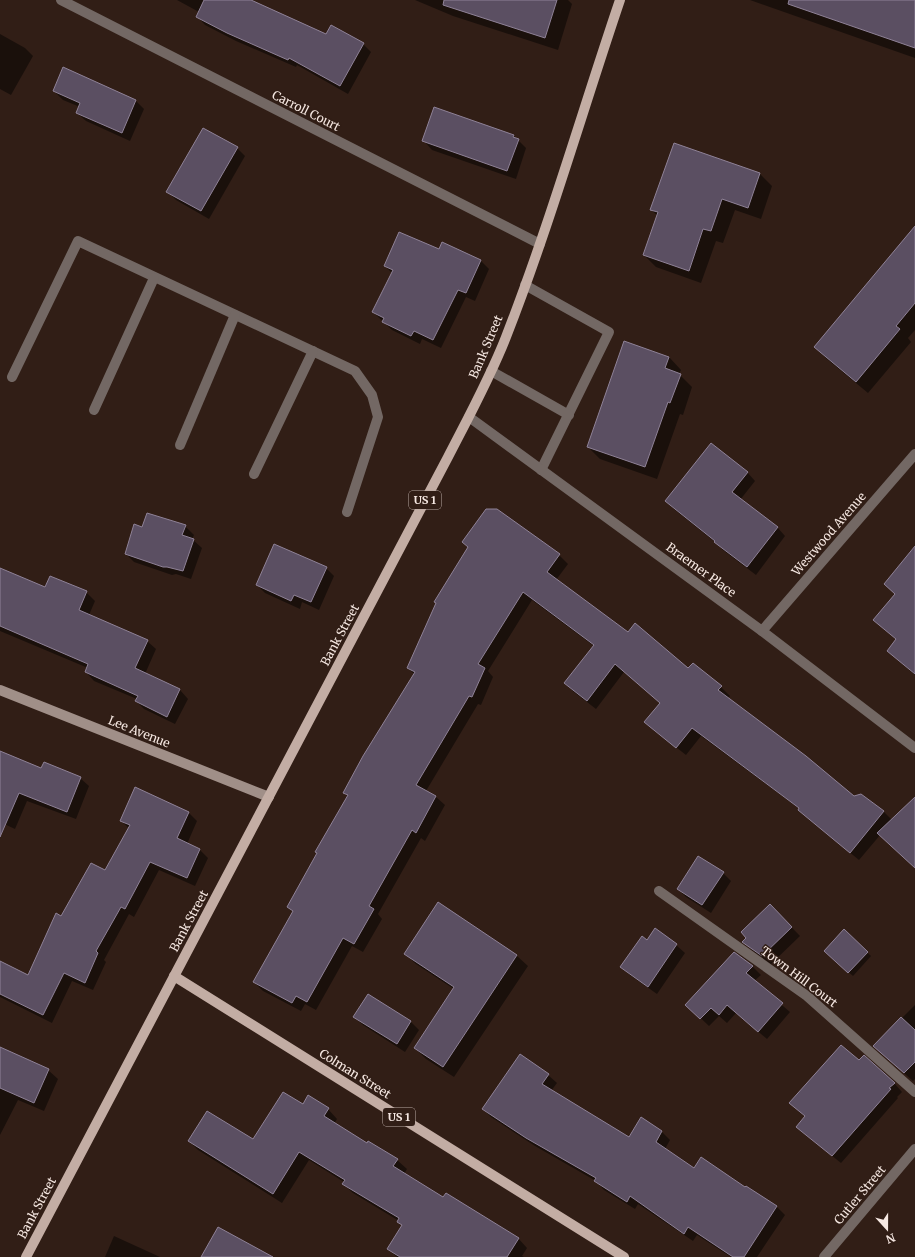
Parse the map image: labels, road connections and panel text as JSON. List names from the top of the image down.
{
  "streets": {
    "main road": [
      "Bank Street",
      "US 1",
      "Lee Avenue",
      "Colman Street"
    ],
    "street": [
      "Carroll Court",
      "Westwood Avenue",
      "Braemer Place",
      "Town Hill Court",
      "Cutler Street"
    ]
  },
  "crossings": [
    ["Carroll Court", "Bank Street"],
    ["Bank Street", "Braemer Place"],
    ["Bank Street", "Lee Avenue"],
    ["Bank Street", "Colman Street"],
    ["Westwood Avenue", "Braemer Place"]
  ],
  "north": "bottom"
}
